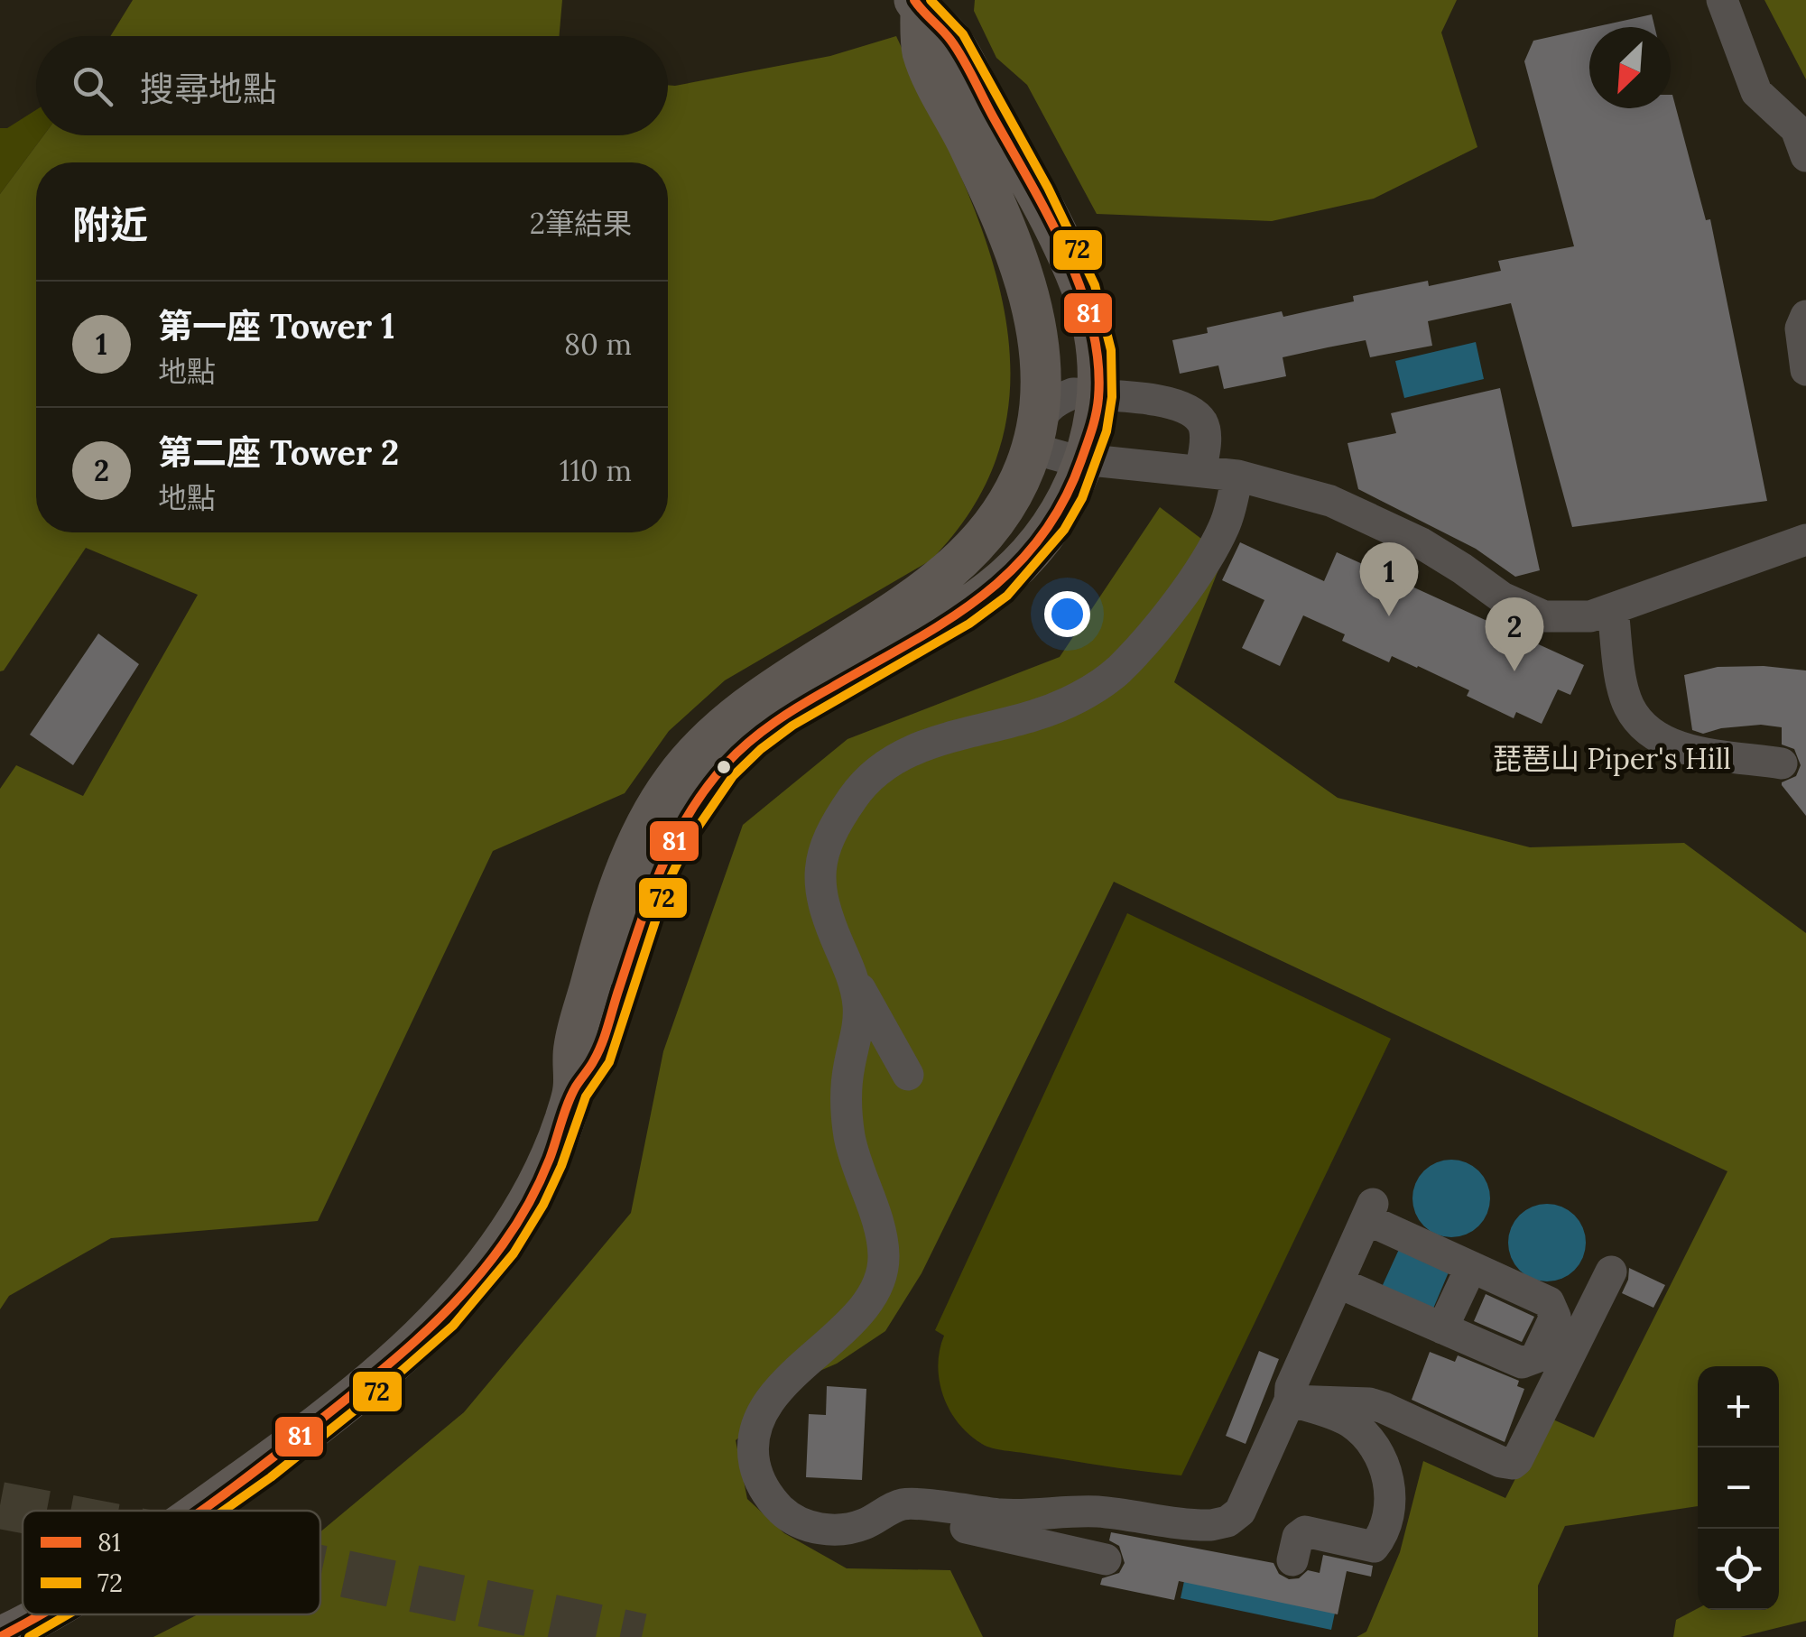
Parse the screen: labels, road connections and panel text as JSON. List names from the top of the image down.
{
  "districts": ["琵琶山 Piper's Hill"],
  "lines": ["transit line 81", "transit line 72"],
  "legend": ["81", "72"],
  "north": "bottom left",
  "page": {
    "search": "搜尋地點",
    "heading": ["附近", "2筆結果"],
    "list": [
      {
        "mark": "1",
        "name": "第一座 Tower 1",
        "note": "地點",
        "value": "80 m"
      },
      {
        "mark": "2",
        "name": "第二座 Tower 2",
        "note": "地點",
        "value": "110 m"
      }
    ],
    "pins": ["1", "2"],
    "map_buttons": ["+", "−"]
  }
}
